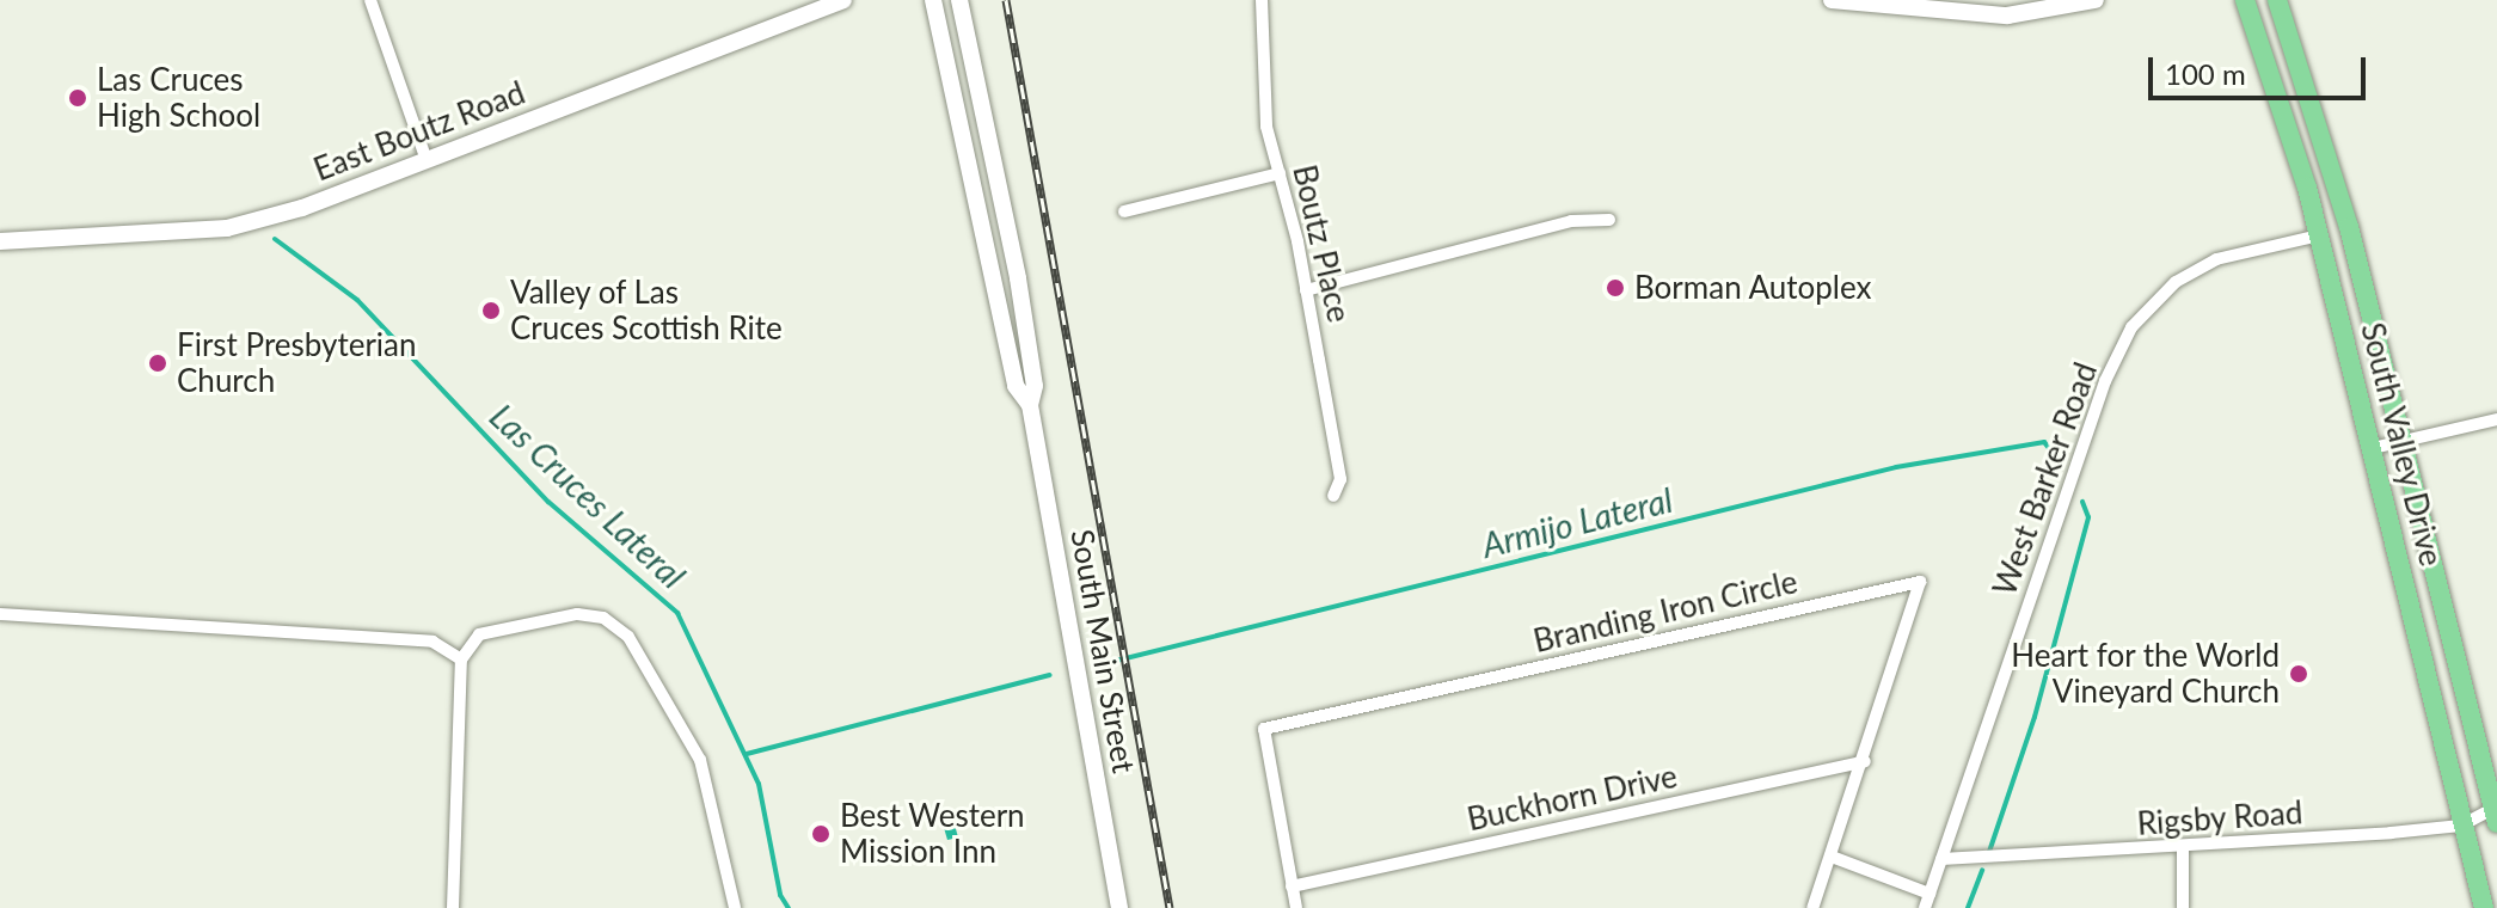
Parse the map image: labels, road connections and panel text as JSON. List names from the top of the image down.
{
  "streets": {
    "main road": ["East Boutz Road", "South Valley Drive", "South Main Street"],
    "street": [
      "Boutz Place",
      "West Barker Road",
      "Branding Iron Circle",
      "Buckhorn Drive",
      "Rigsby Road"
    ]
  },
  "crossings": [
    ["South Valley Drive", "West Barker Road"],
    ["South Valley Drive", "Rigsby Road"],
    ["West Barker Road", "Rigsby Road"],
    ["Branding Iron Circle", "Buckhorn Drive"]
  ],
  "water": ["Las Cruces Lateral", "Armijo Lateral"],
  "places": [
    "Las Cruces High School",
    "Borman Autoplex",
    "Valley of Las Cruces Scottish Rite",
    "First Presbyterian Church",
    "Heart for the World Vineyard Church",
    "Best Western Mission Inn"
  ],
  "scale_bar": "100 m"
}
